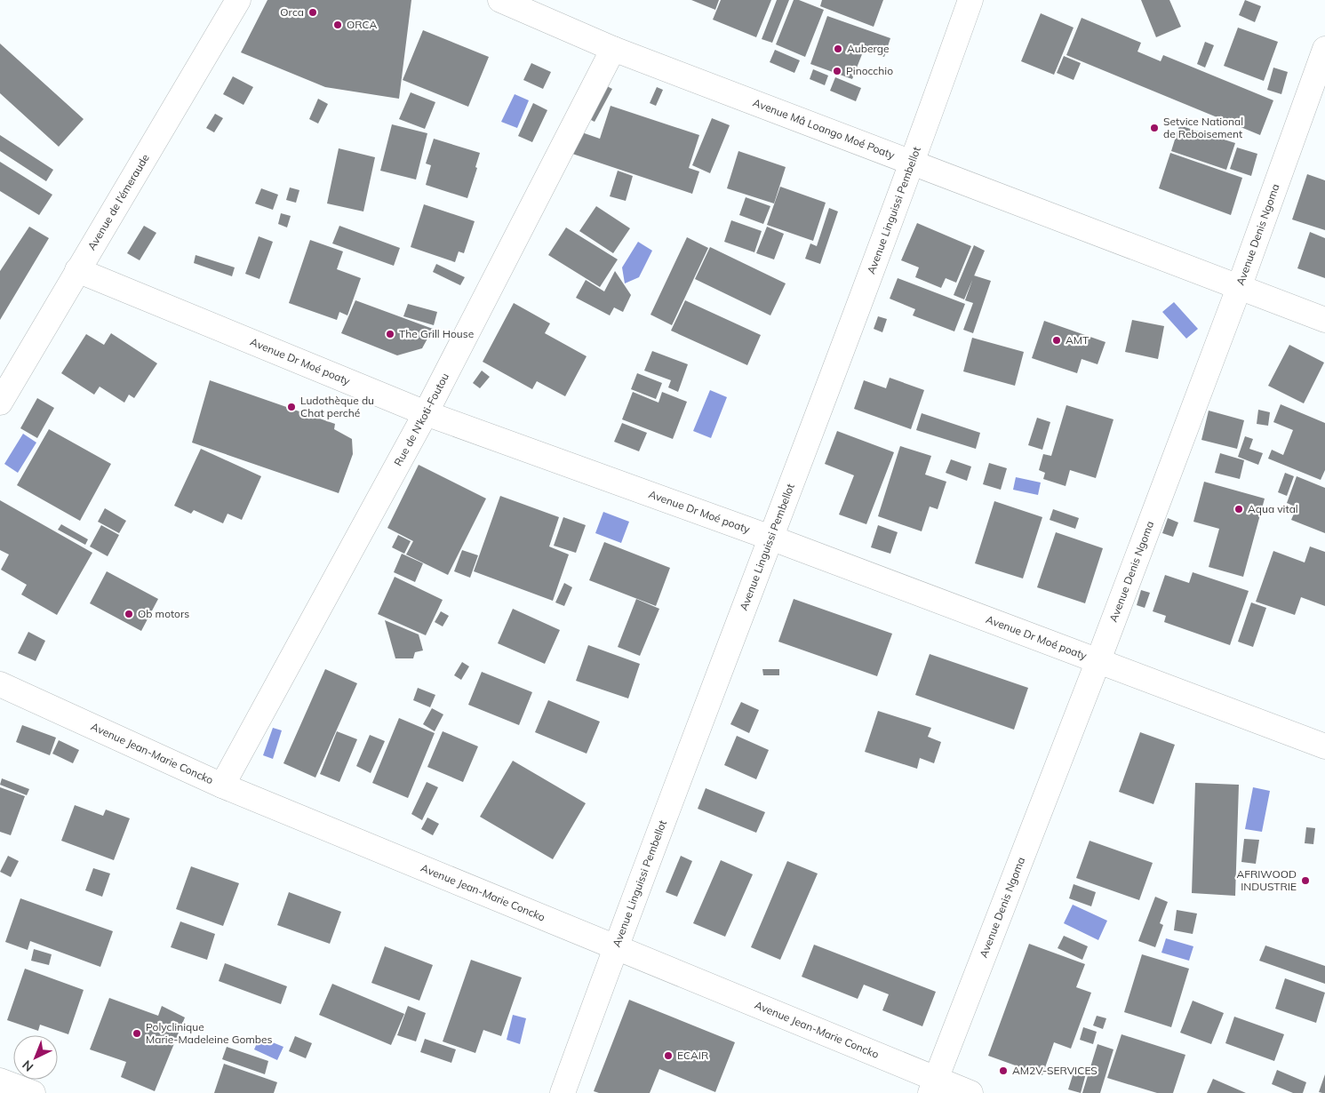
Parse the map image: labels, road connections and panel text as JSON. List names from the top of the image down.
{
  "streets": {
    "street": [
      "Avenue Mâ Loango Moé Poaty",
      "Avenue de l'émeraude",
      "Avenue Linguissi Pembellot",
      "Avenue Denis Ngoma",
      "Avenue Dr Moé poaty",
      "Rue de N'koti-Foutou",
      "Avenue Jean-Marie Concko"
    ]
  },
  "crossings": [
    ["Avenue Mâ Loango Moé Poaty", "Avenue Linguissi Pembellot"],
    ["Avenue Mâ Loango Moé Poaty", "Avenue Denis Ngoma"],
    ["Avenue Mâ Loango Moé Poaty", "Rue de N'koti-Foutou"],
    ["Avenue de l'émeraude", "Avenue Dr Moé poaty"],
    ["Avenue Linguissi Pembellot", "Avenue Dr Moé poaty"],
    ["Avenue Linguissi Pembellot", "Avenue Jean-Marie Concko"],
    ["Avenue Denis Ngoma", "Avenue Dr Moé poaty"],
    ["Avenue Denis Ngoma", "Avenue Jean-Marie Concko"],
    ["Avenue Dr Moé poaty", "Rue de N'koti-Foutou"],
    ["Rue de N'koti-Foutou", "Avenue Jean-Marie Concko"]
  ],
  "places": [
    "Orca",
    "ORCA",
    "Auberge",
    "Pinocchio",
    "Setvice National de Reboisement",
    "The Grill House",
    "AMT",
    "Ludothèque du Chat perché",
    "Aqua vital",
    "Ob motors",
    "AFRIWOOD INDUSTRIE",
    "Polyclinique Marie-Madeleine Gombes",
    "ECAIR",
    "AM2V-SERVICES"
  ],
  "north": "bottom left"
}
